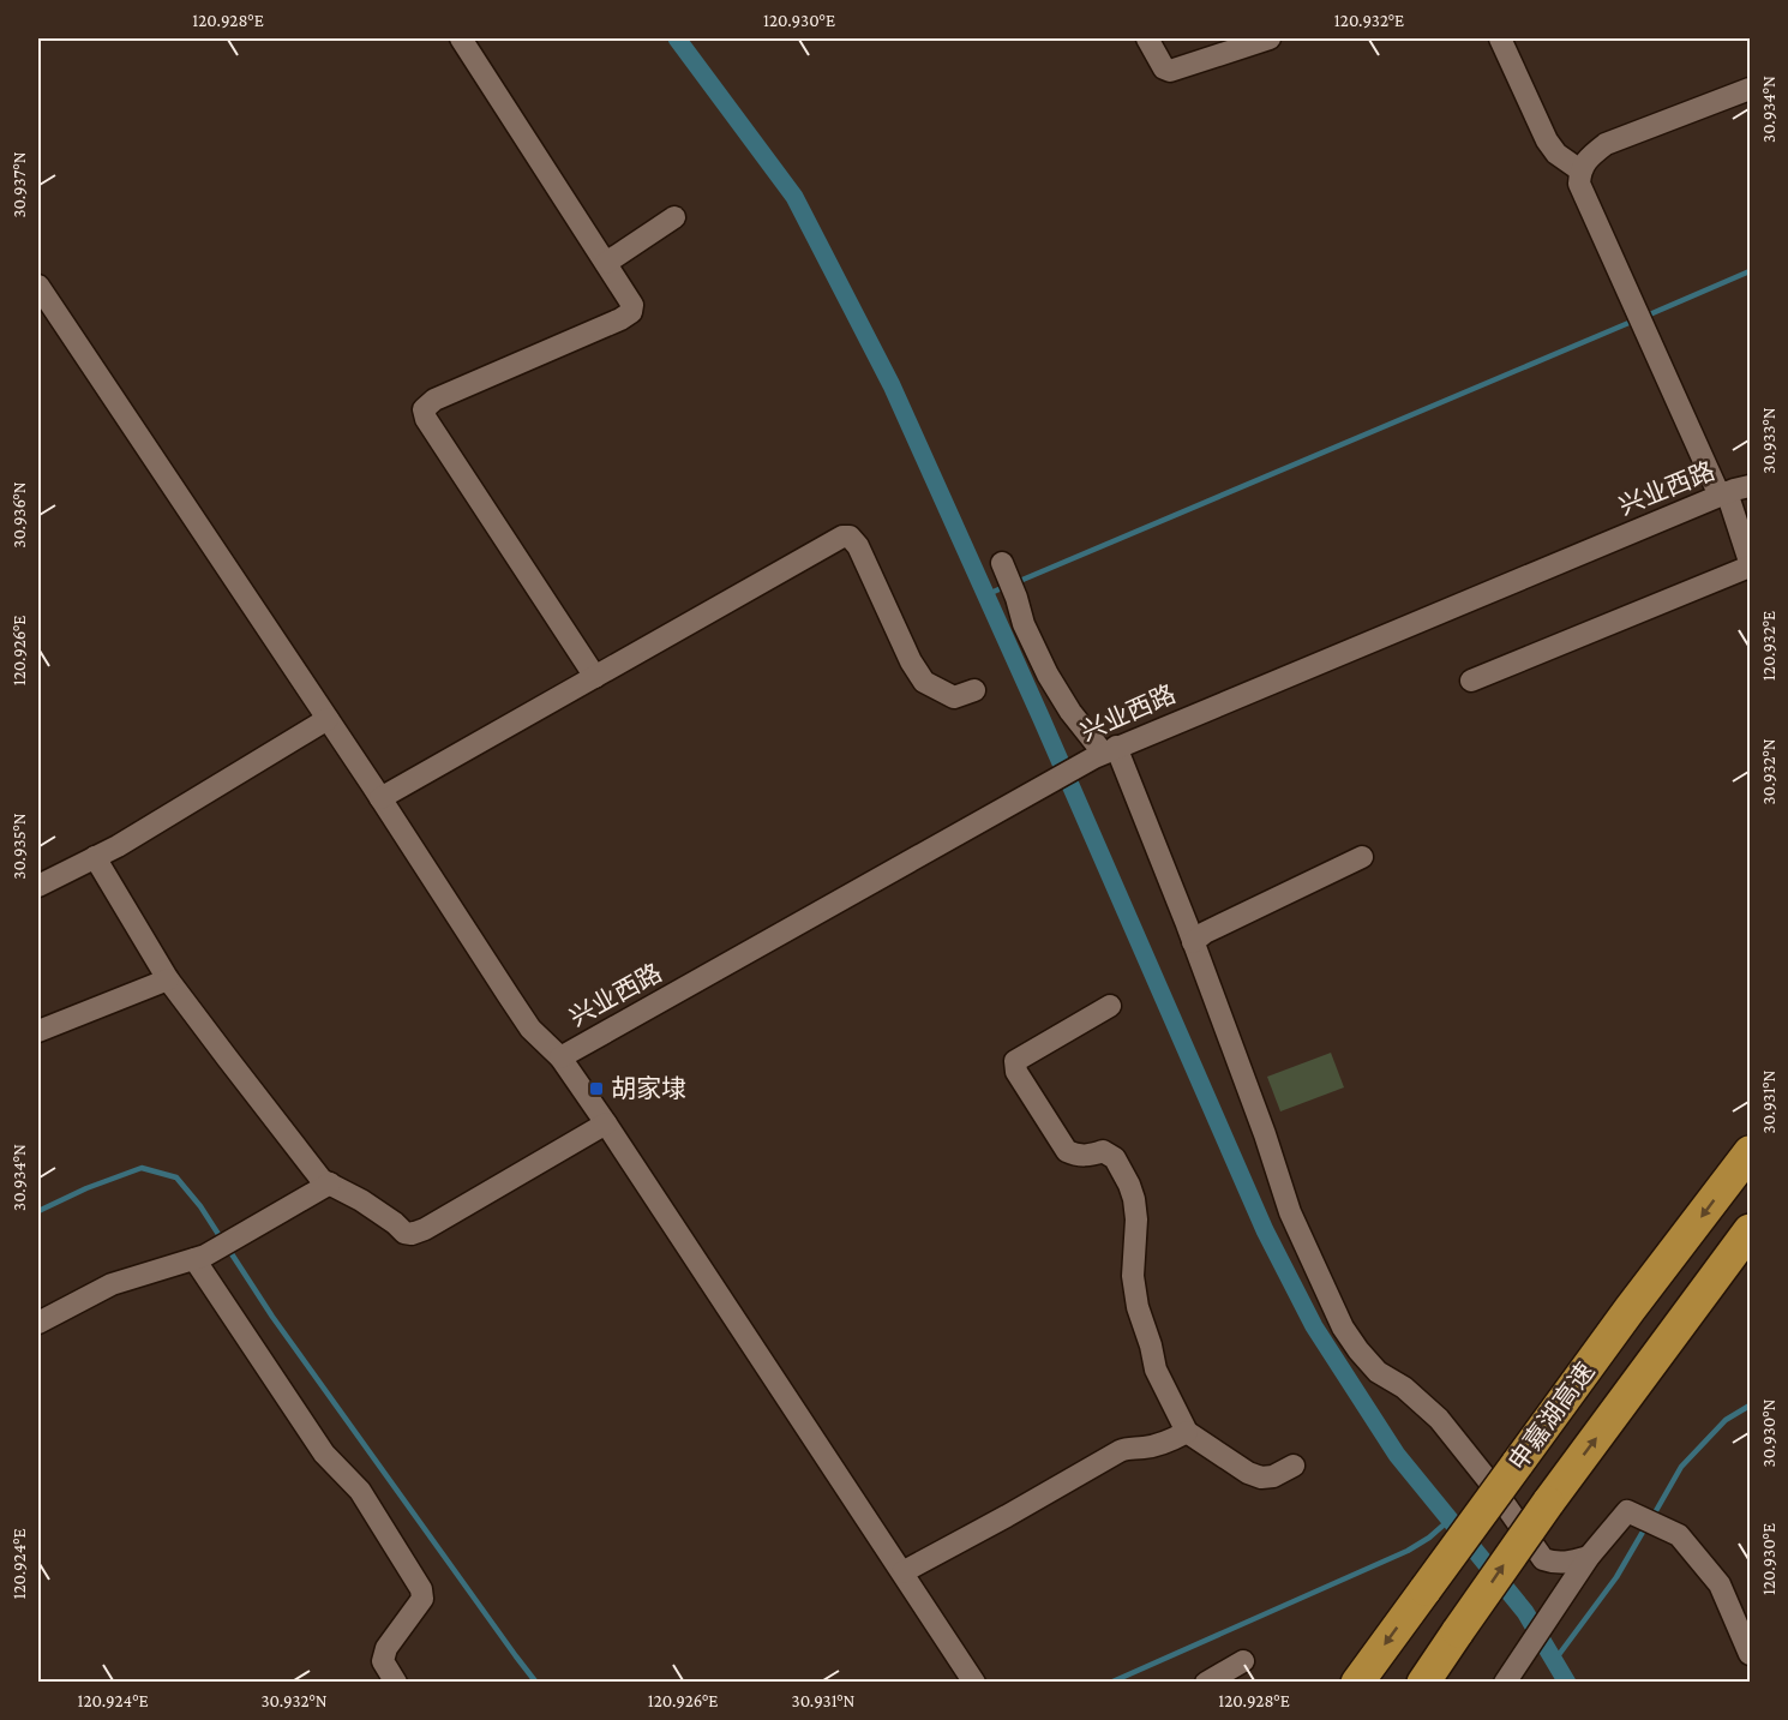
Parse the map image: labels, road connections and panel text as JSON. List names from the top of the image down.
{
  "streets": {
    "highway": ["申嘉湖高速"],
    "street": ["兴业西路"]
  },
  "places": {
    "transit": ["胡家埭"]
  },
  "coordinates": [
    "120.928°E",
    "120.930°E",
    "120.932°E",
    "30.934°N",
    "30.937°N",
    "30.933°N",
    "30.936°N",
    "120.926°E",
    "30.932°N",
    "30.935°N",
    "30.931°N",
    "30.930°N",
    "120.924°E"
  ]
}
